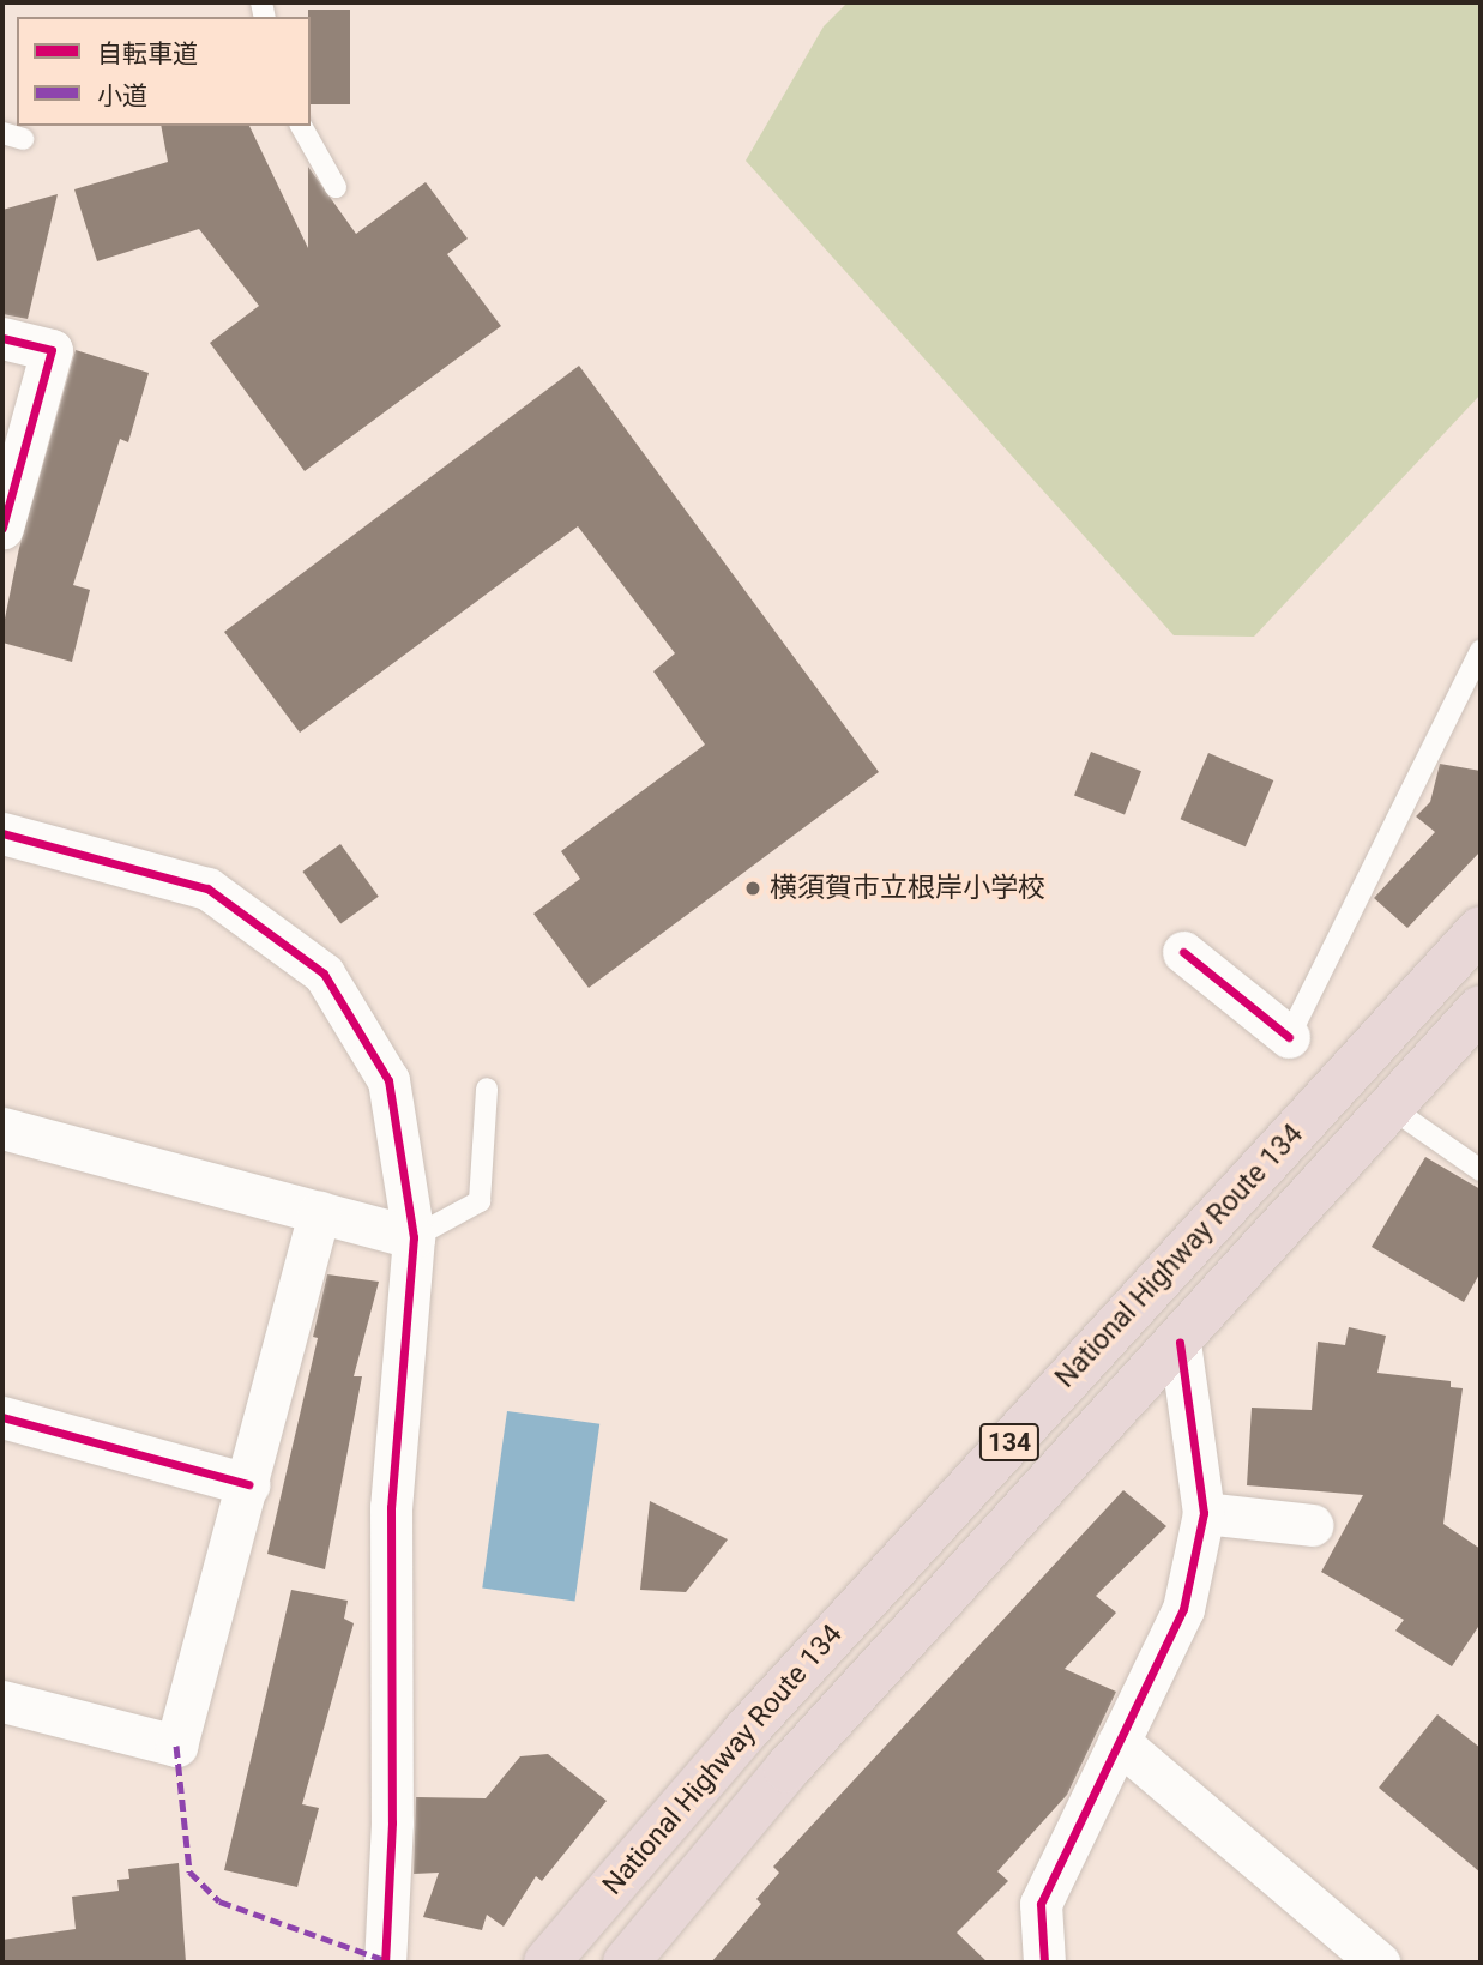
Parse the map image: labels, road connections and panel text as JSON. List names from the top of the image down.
{
  "streets": {
    "highway": ["National Highway Route 134", "134"]
  },
  "places": ["横須賀市立根岸小学校"],
  "legend": ["自転車道", "小道"]
}
